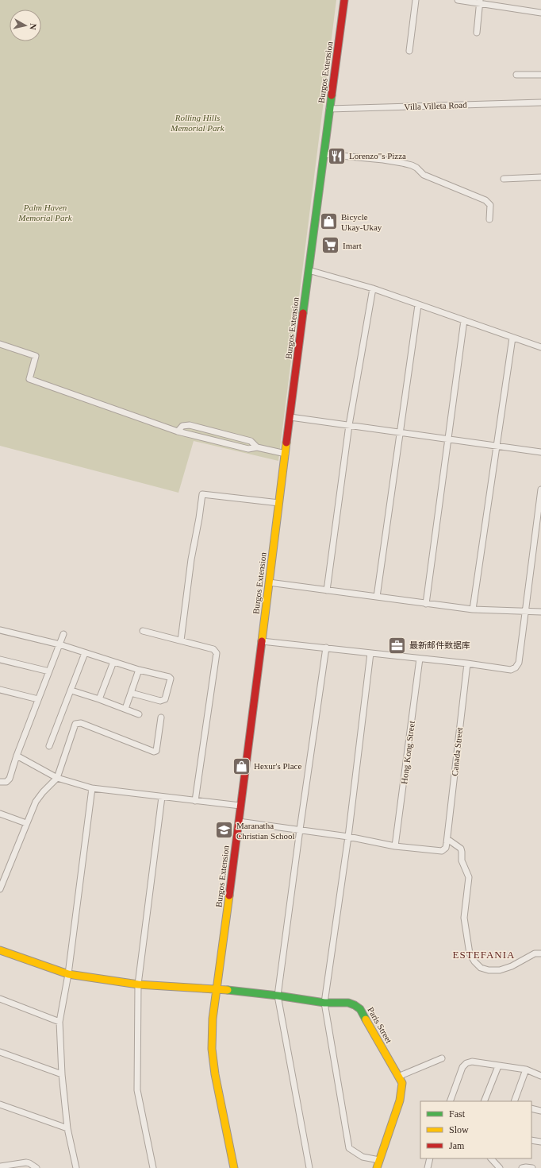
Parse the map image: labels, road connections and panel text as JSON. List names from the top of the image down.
{
  "streets": {
    "main road": ["Burgos Extension", "Paris Street"],
    "street": ["Villa Villeta Road", "Canada Street", "Hong Kong Street"]
  },
  "crossings": [
    ["Burgos Extension", "Villa Villeta Road"],
    ["Burgos Extension", "Paris Street"]
  ],
  "districts": ["ESTEFANIA"],
  "parks": ["Rolling Hills Memorial Park", "Palm Haven Memorial Park"],
  "places": {
    "restaurant": ["Lorenzo\"s Pizza"],
    "shop": ["Bicycle Ukay-Ukay", "Hexur's Place"],
    "supermarket": ["Imart"],
    "office": ["最新邮件数据库"],
    "school or university": ["Maranatha Christian School"]
  },
  "legend": ["Fast", "Slow", "Jam"],
  "north": "right"
}
